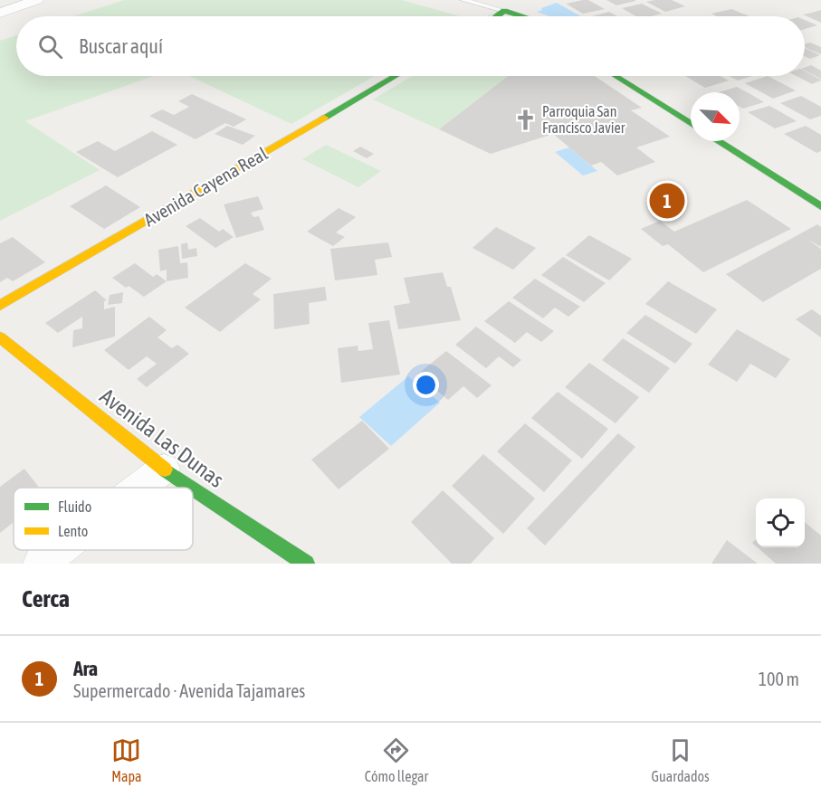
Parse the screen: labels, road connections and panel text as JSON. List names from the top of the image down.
{
  "streets": {
    "street": ["Avenida Cayena Real", "Avenida Las Dunas"]
  },
  "places": {
    "church": ["Parroquia San Francisco Javier"]
  },
  "legend": ["Fluido", "Lento"],
  "north": "bottom right",
  "page": {
    "search": "Buscar aquí",
    "pins": "1",
    "heading": "Cerca",
    "list": [
      {
        "mark": "1",
        "name": "Ara",
        "note": "Supermercado · Avenida Tajamares",
        "value": "100 m"
      }
    ],
    "nav": ["Mapa", "Cómo llegar", "Guardados"]
  }
}
